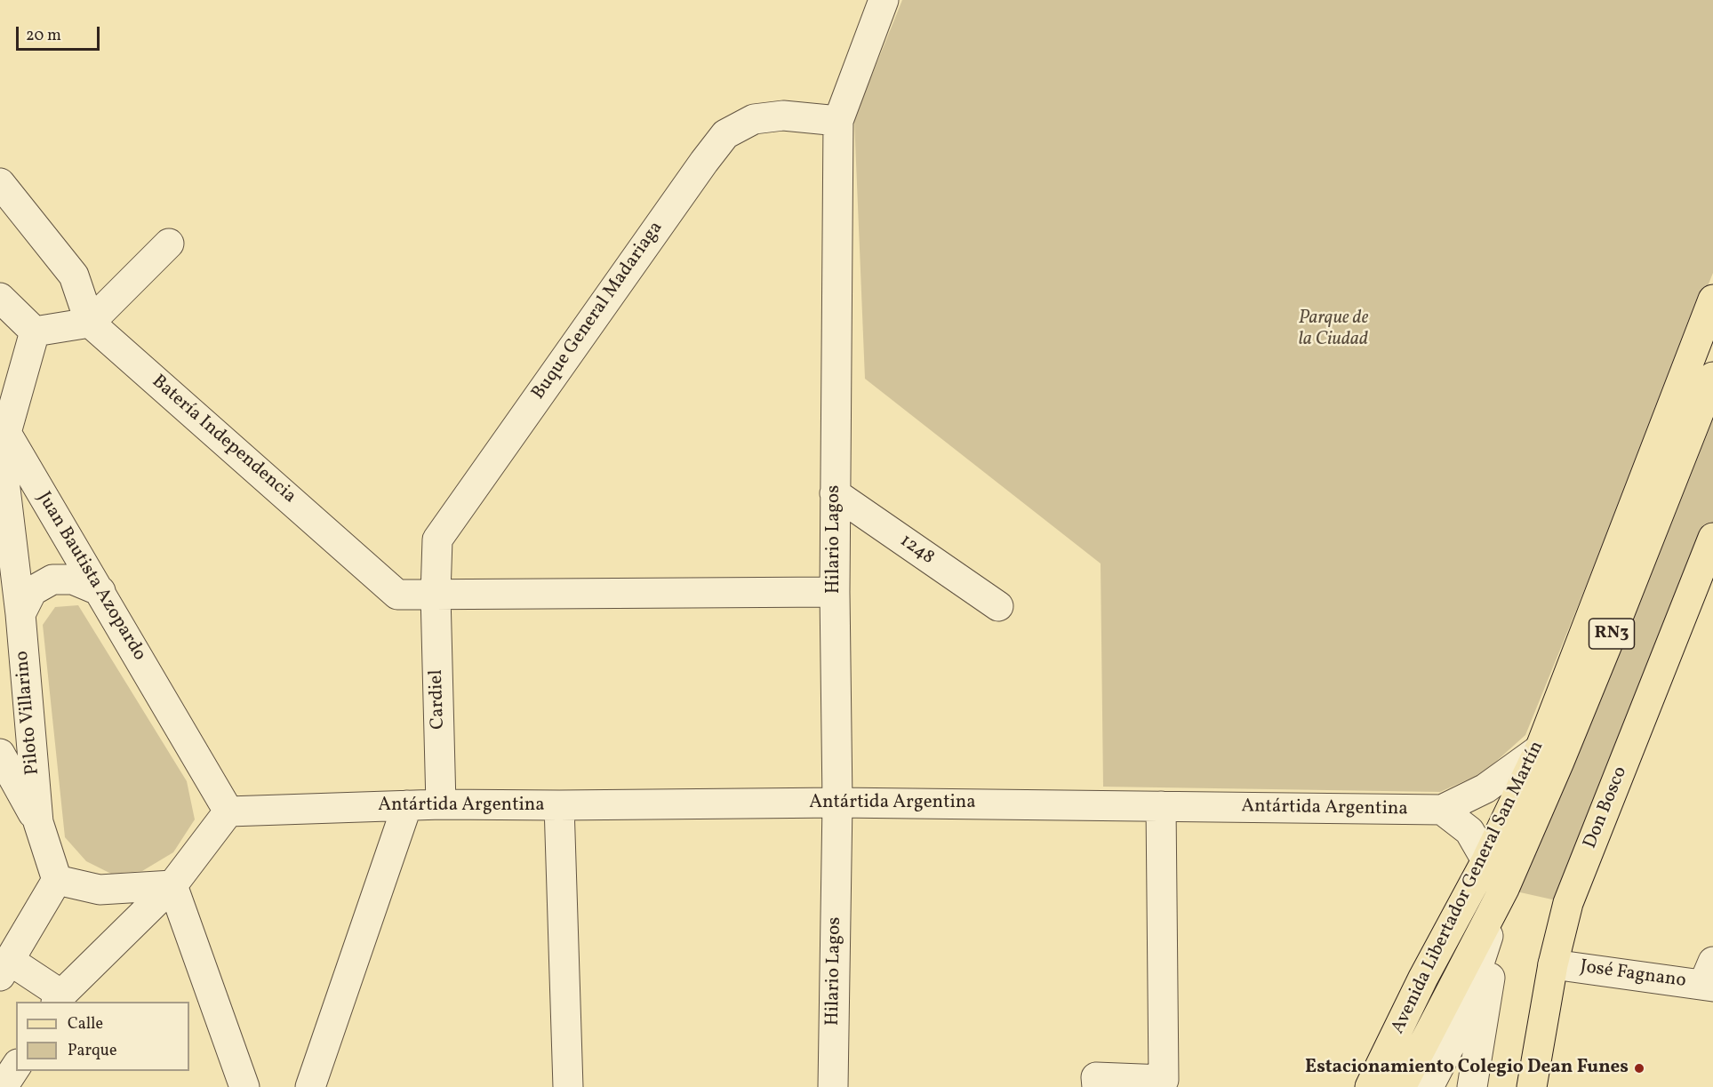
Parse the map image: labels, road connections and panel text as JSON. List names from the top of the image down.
{
  "streets": {
    "main road": ["RN3", "Don Bosco", "Avenida Libertador General San Martín"],
    "street": [
      "Buque General Madariaga",
      "Batería Independencia",
      "Hilario Lagos",
      "1248",
      "Juan Bautista Azopardo",
      "Cardiel",
      "Piloto Villarino",
      "Antártida Argentina",
      "José Fagnano"
    ]
  },
  "crossings": [
    ["Buque General Madariaga", "Batería Independencia"],
    ["Buque General Madariaga", "Hilario Lagos"],
    ["Buque General Madariaga", "Cardiel"],
    ["Batería Independencia", "Cardiel"],
    ["Hilario Lagos", "1248"],
    ["Hilario Lagos", "Antártida Argentina"],
    ["Juan Bautista Azopardo", "Piloto Villarino"],
    ["Juan Bautista Azopardo", "Antártida Argentina"],
    ["Cardiel", "Antártida Argentina"],
    ["Antártida Argentina", "Avenida Libertador General San Martín"],
    ["Don Bosco", "José Fagnano"]
  ],
  "parks": ["Parque de la Ciudad"],
  "places": ["Estacionamiento Colegio Dean Funes"],
  "legend": ["Calle", "Parque"],
  "scale_bar": "20 m"
}
